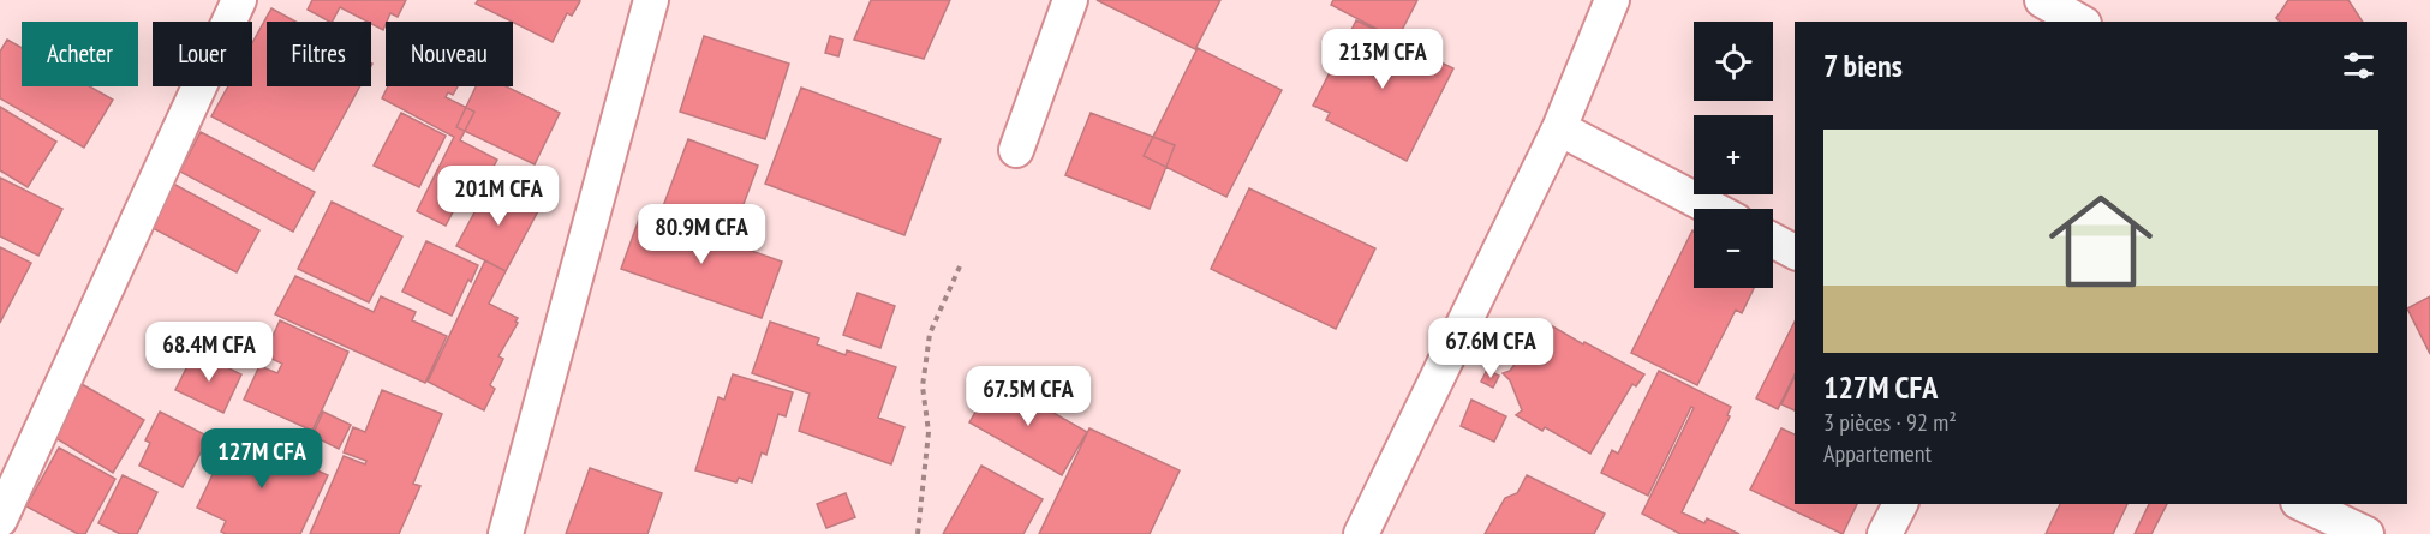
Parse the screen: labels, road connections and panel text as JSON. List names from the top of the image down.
{
  "page": {
    "map_buttons": ["+", "−"],
    "chip": [
      "Acheter",
      "Louer",
      "Filtres",
      "Nouveau"
    ],
    "heading": "7 biens",
    "price": [
      "213M CFA",
      "201M CFA",
      "80.9M CFA",
      "67.6M CFA",
      "68.4M CFA",
      "67.5M CFA",
      "127M CFA"
    ],
    "list": [
      {
        "name": "127M CFA",
        "note": "3 pièces · 92 m² · Appartement"
      }
    ]
  }
}
